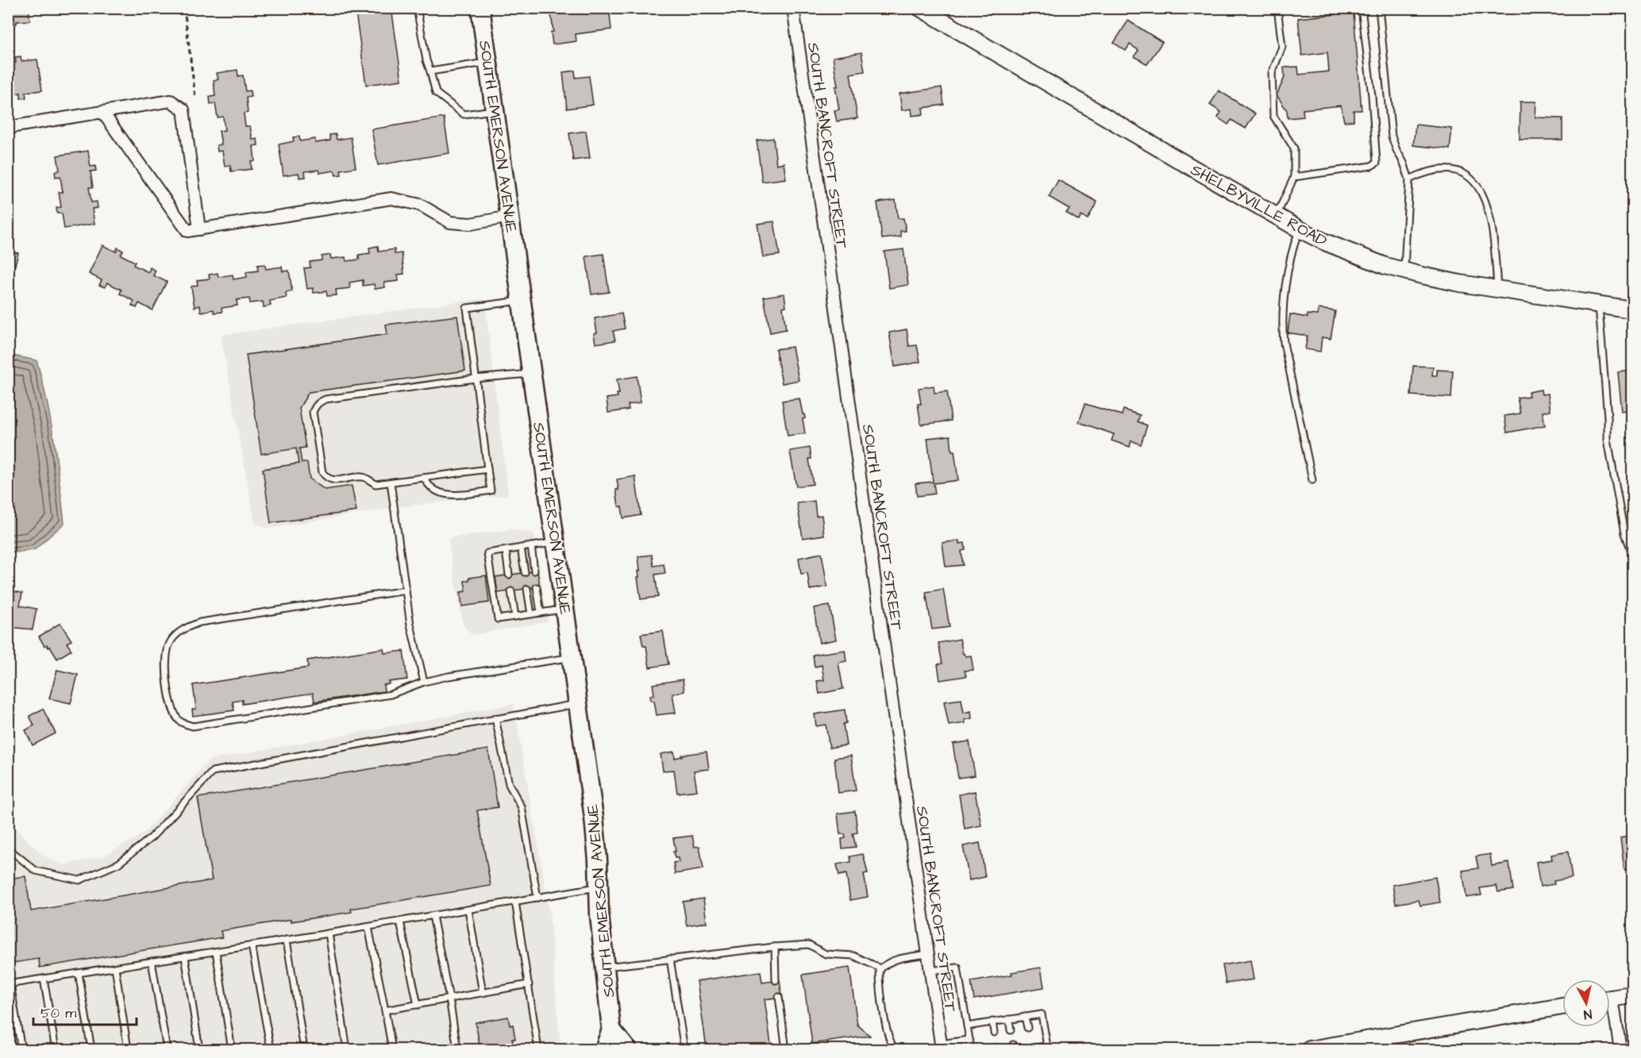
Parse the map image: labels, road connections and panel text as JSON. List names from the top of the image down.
{
  "streets": {
    "main road": ["SOUTH EMERSON AVENUE", "SHELBYVILLE ROAD"],
    "street": ["SOUTH BANCROFT STREET"]
  },
  "scale_bar": "50 m",
  "north": "bottom"
}
